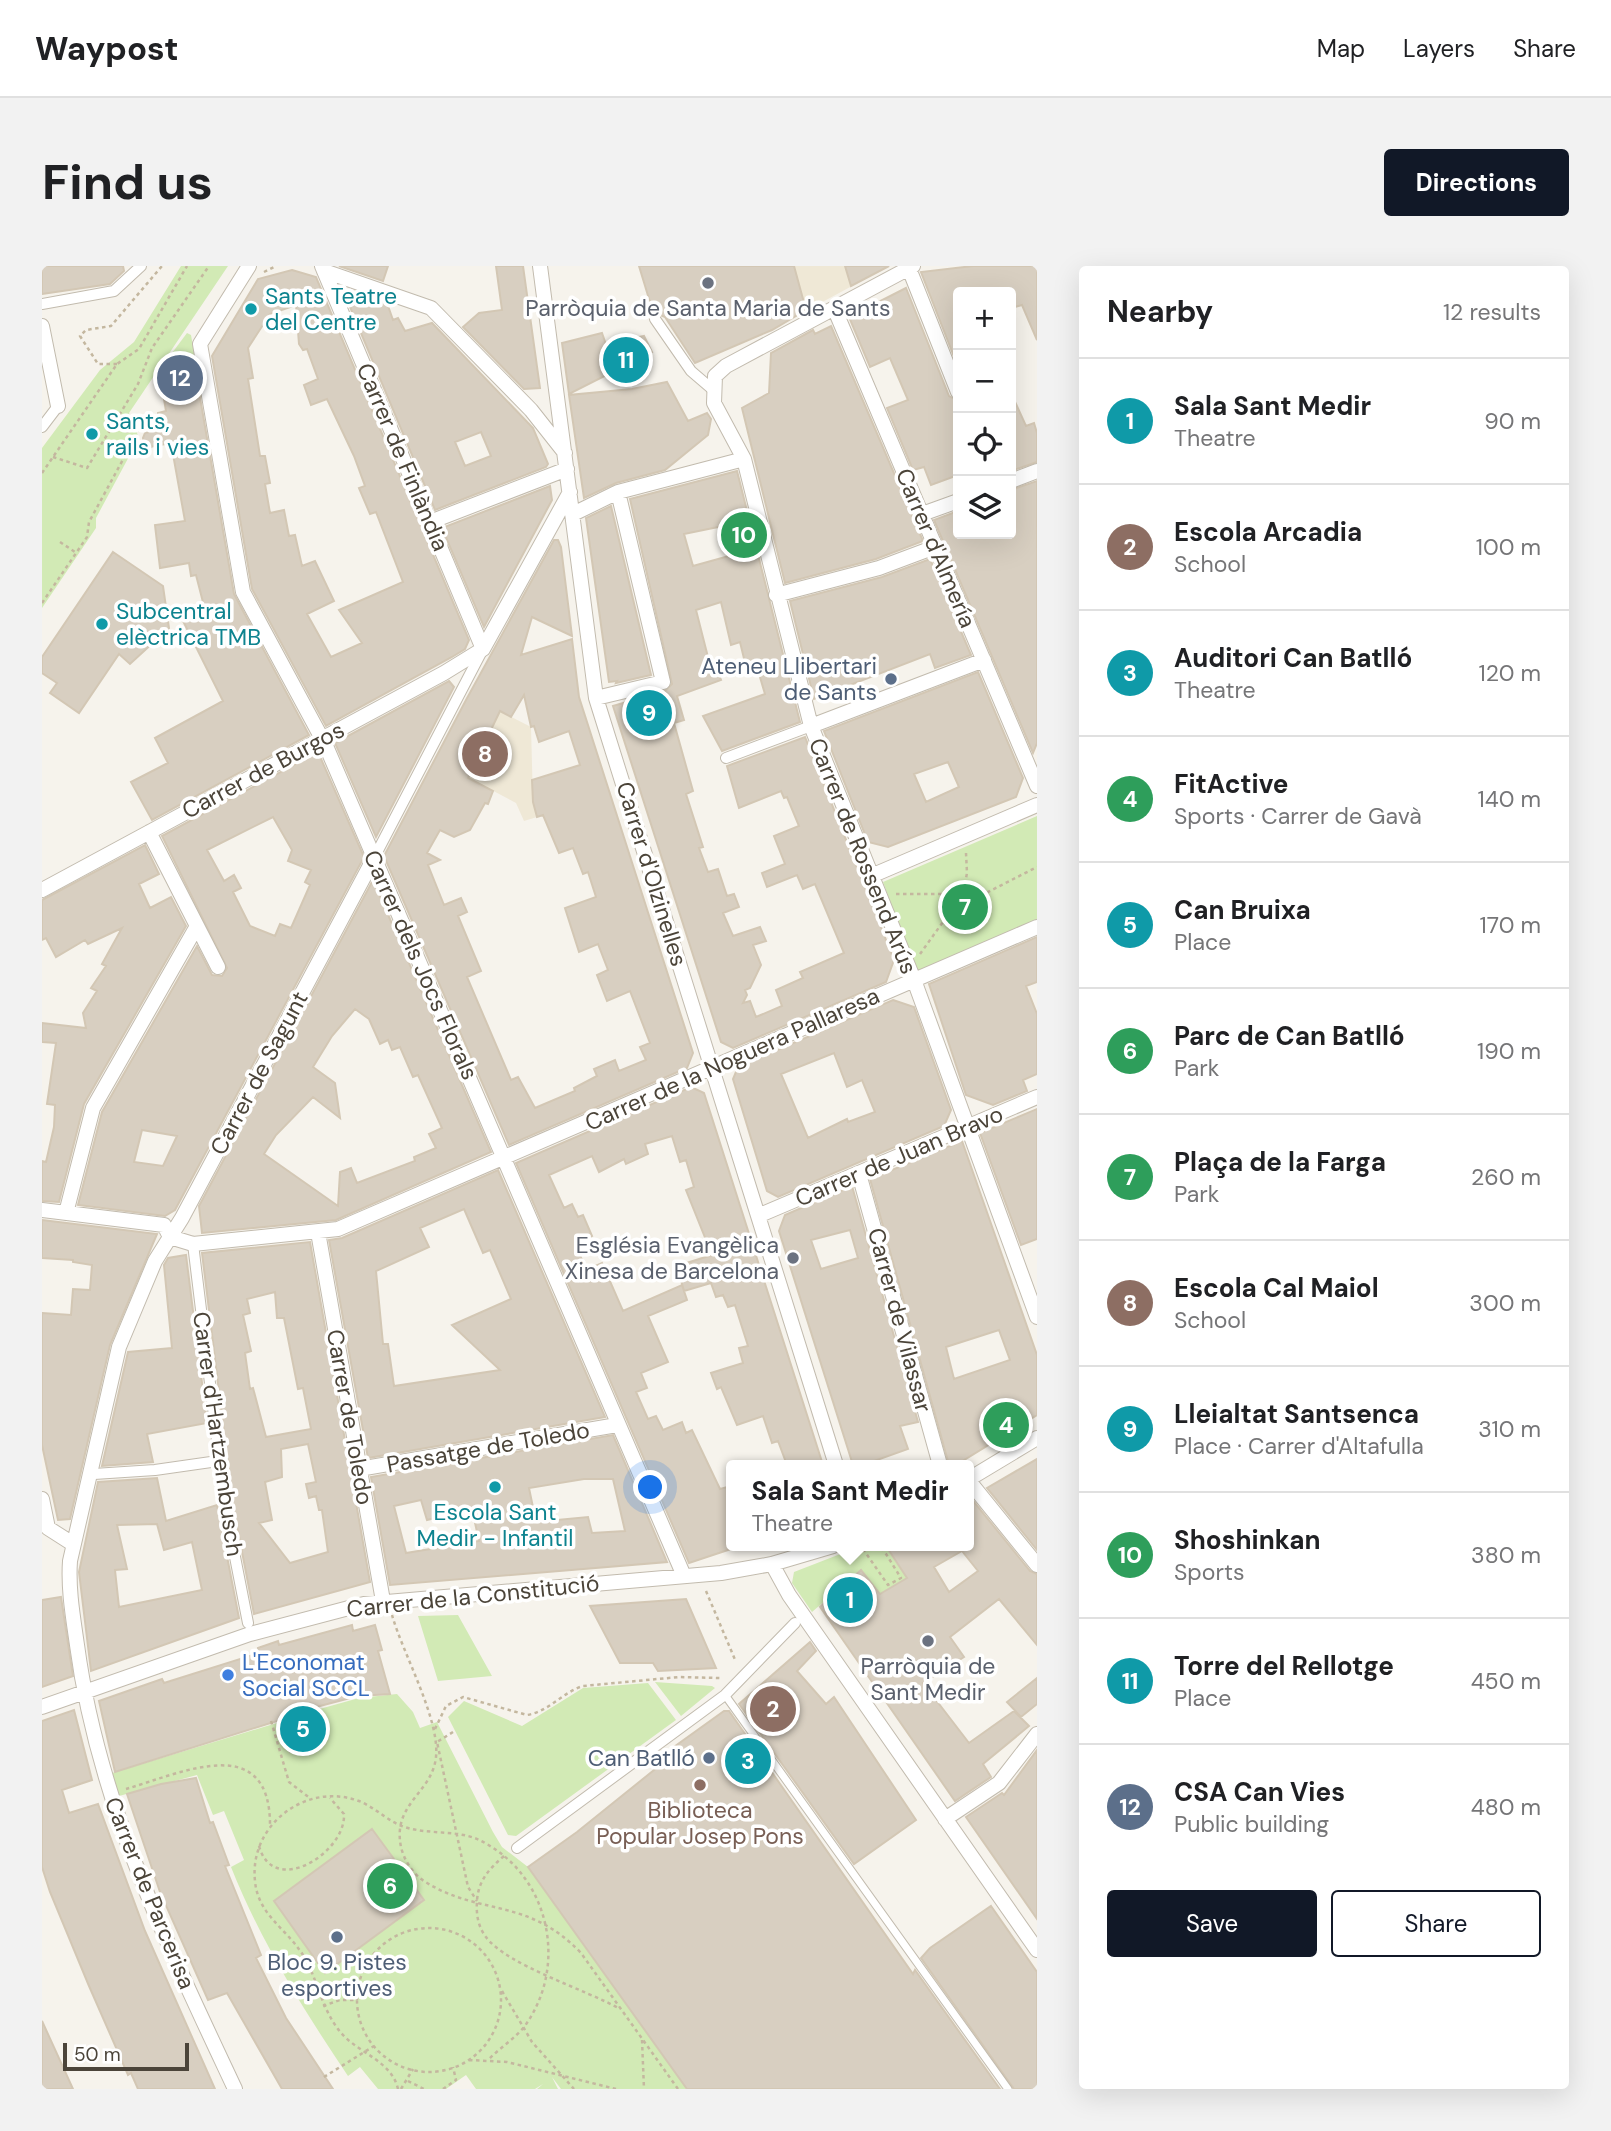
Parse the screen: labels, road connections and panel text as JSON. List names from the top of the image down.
{
  "streets": {
    "street": [
      "Carrer de Finlàndia",
      "Carrer d'Almería",
      "Carrer de Burgos",
      "Carrer de Rossend Arús",
      "Carrer d'Olzinelles",
      "Carrer dels Jocs Florals",
      "Carrer de la Noguera Pallaresa",
      "Carrer de Sagunt",
      "Carrer de Juan Bravo",
      "Carrer de Vilassar",
      "Carrer de Toledo",
      "Carrer d'Hartzembusch",
      "Passatge de Toledo",
      "Carrer de la Constitució",
      "Carrer de Parcerisa"
    ]
  },
  "crossings": [
    ["Carrer de Finlàndia", "Carrer de Burgos"],
    ["Carrer de Finlàndia", "Carrer de Sagunt"],
    ["Carrer de Burgos", "Carrer dels Jocs Florals"],
    ["Carrer de Burgos", "Carrer de Sagunt"],
    ["Carrer de Rossend Arús", "Carrer de la Noguera Pallaresa"],
    ["Carrer de Rossend Arús", "Carrer de Juan Bravo"],
    ["Carrer d'Olzinelles", "Carrer de la Noguera Pallaresa"],
    ["Carrer d'Olzinelles", "Carrer de Sagunt"],
    ["Carrer d'Olzinelles", "Carrer de Juan Bravo"],
    ["Carrer dels Jocs Florals", "Carrer de la Noguera Pallaresa"],
    ["Carrer dels Jocs Florals", "Carrer de Sagunt"],
    ["Carrer dels Jocs Florals", "Passatge de Toledo"],
    ["Carrer dels Jocs Florals", "Carrer de la Constitució"],
    ["Carrer de la Noguera Pallaresa", "Carrer de Toledo"],
    ["Carrer de la Noguera Pallaresa", "Carrer d'Hartzembusch"],
    ["Carrer de Sagunt", "Carrer de la Constitució"],
    ["Carrer de Sagunt", "Carrer de Parcerisa"],
    ["Carrer de Juan Bravo", "Carrer de Vilassar"],
    ["Carrer de Toledo", "Passatge de Toledo"],
    ["Carrer de Toledo", "Carrer de la Constitució"],
    ["Carrer de la Constitució", "Carrer de Parcerisa"]
  ],
  "places": [
    "Parròquia de Santa Maria de Sants",
    "Sants Teatre del Centre",
    "Sants, rails i vies",
    "Subcentral elèctrica TMB",
    "Ateneu Llibertari de Sants",
    "Església Evangèlica Xinesa de Barcelona",
    "Escola Sant Medir - Infantil",
    "Parròquia de Sant Medir",
    "L'Economat Social SCCL",
    "Can Batlló",
    "Biblioteca Popular Josep Pons",
    "Bloc 9. Pistes esportives"
  ],
  "scale_bar": "50 m",
  "page": {
    "header": "Waypost",
    "nav": ["Map", "Layers", "Share"],
    "buttons": [
      "Directions",
      ["Save", "Share"]
    ],
    "title": "Find us",
    "heading": ["Nearby", "12 results"],
    "map_buttons": ["+", "−"],
    "pins": [
      "11",
      "12",
      "10",
      "9",
      "8",
      "7",
      "4",
      "1",
      "2",
      "5",
      "3",
      "6"
    ],
    "list": [
      {
        "mark": "1",
        "name": "Sala Sant Medir",
        "note": "Theatre",
        "value": "90 m"
      },
      {
        "mark": "2",
        "name": "Escola Arcadia",
        "note": "School",
        "value": "100 m"
      },
      {
        "mark": "3",
        "name": "Auditori Can Batlló",
        "note": "Theatre",
        "value": "120 m"
      },
      {
        "mark": "4",
        "name": "FitActive",
        "note": "Sports · Carrer de Gavà",
        "value": "140 m"
      },
      {
        "mark": "5",
        "name": "Can Bruixa",
        "note": "Place",
        "value": "170 m"
      },
      {
        "mark": "6",
        "name": "Parc de Can Batlló",
        "note": "Park",
        "value": "190 m"
      },
      {
        "mark": "7",
        "name": "Plaça de la Farga",
        "note": "Park",
        "value": "260 m"
      },
      {
        "mark": "8",
        "name": "Escola Cal Maiol",
        "note": "School",
        "value": "300 m"
      },
      {
        "mark": "9",
        "name": "Lleialtat Santsenca",
        "note": "Place · Carrer d'Altafulla",
        "value": "310 m"
      },
      {
        "mark": "10",
        "name": "Shoshinkan",
        "note": "Sports",
        "value": "380 m"
      },
      {
        "mark": "11",
        "name": "Torre del Rellotge",
        "note": "Place",
        "value": "450 m"
      },
      {
        "mark": "12",
        "name": "CSA Can Vies",
        "note": "Public building",
        "value": "480 m"
      }
    ],
    "popup": ["Sala Sant Medir", "Theatre"],
    "scale": "50 m"
  }
}
